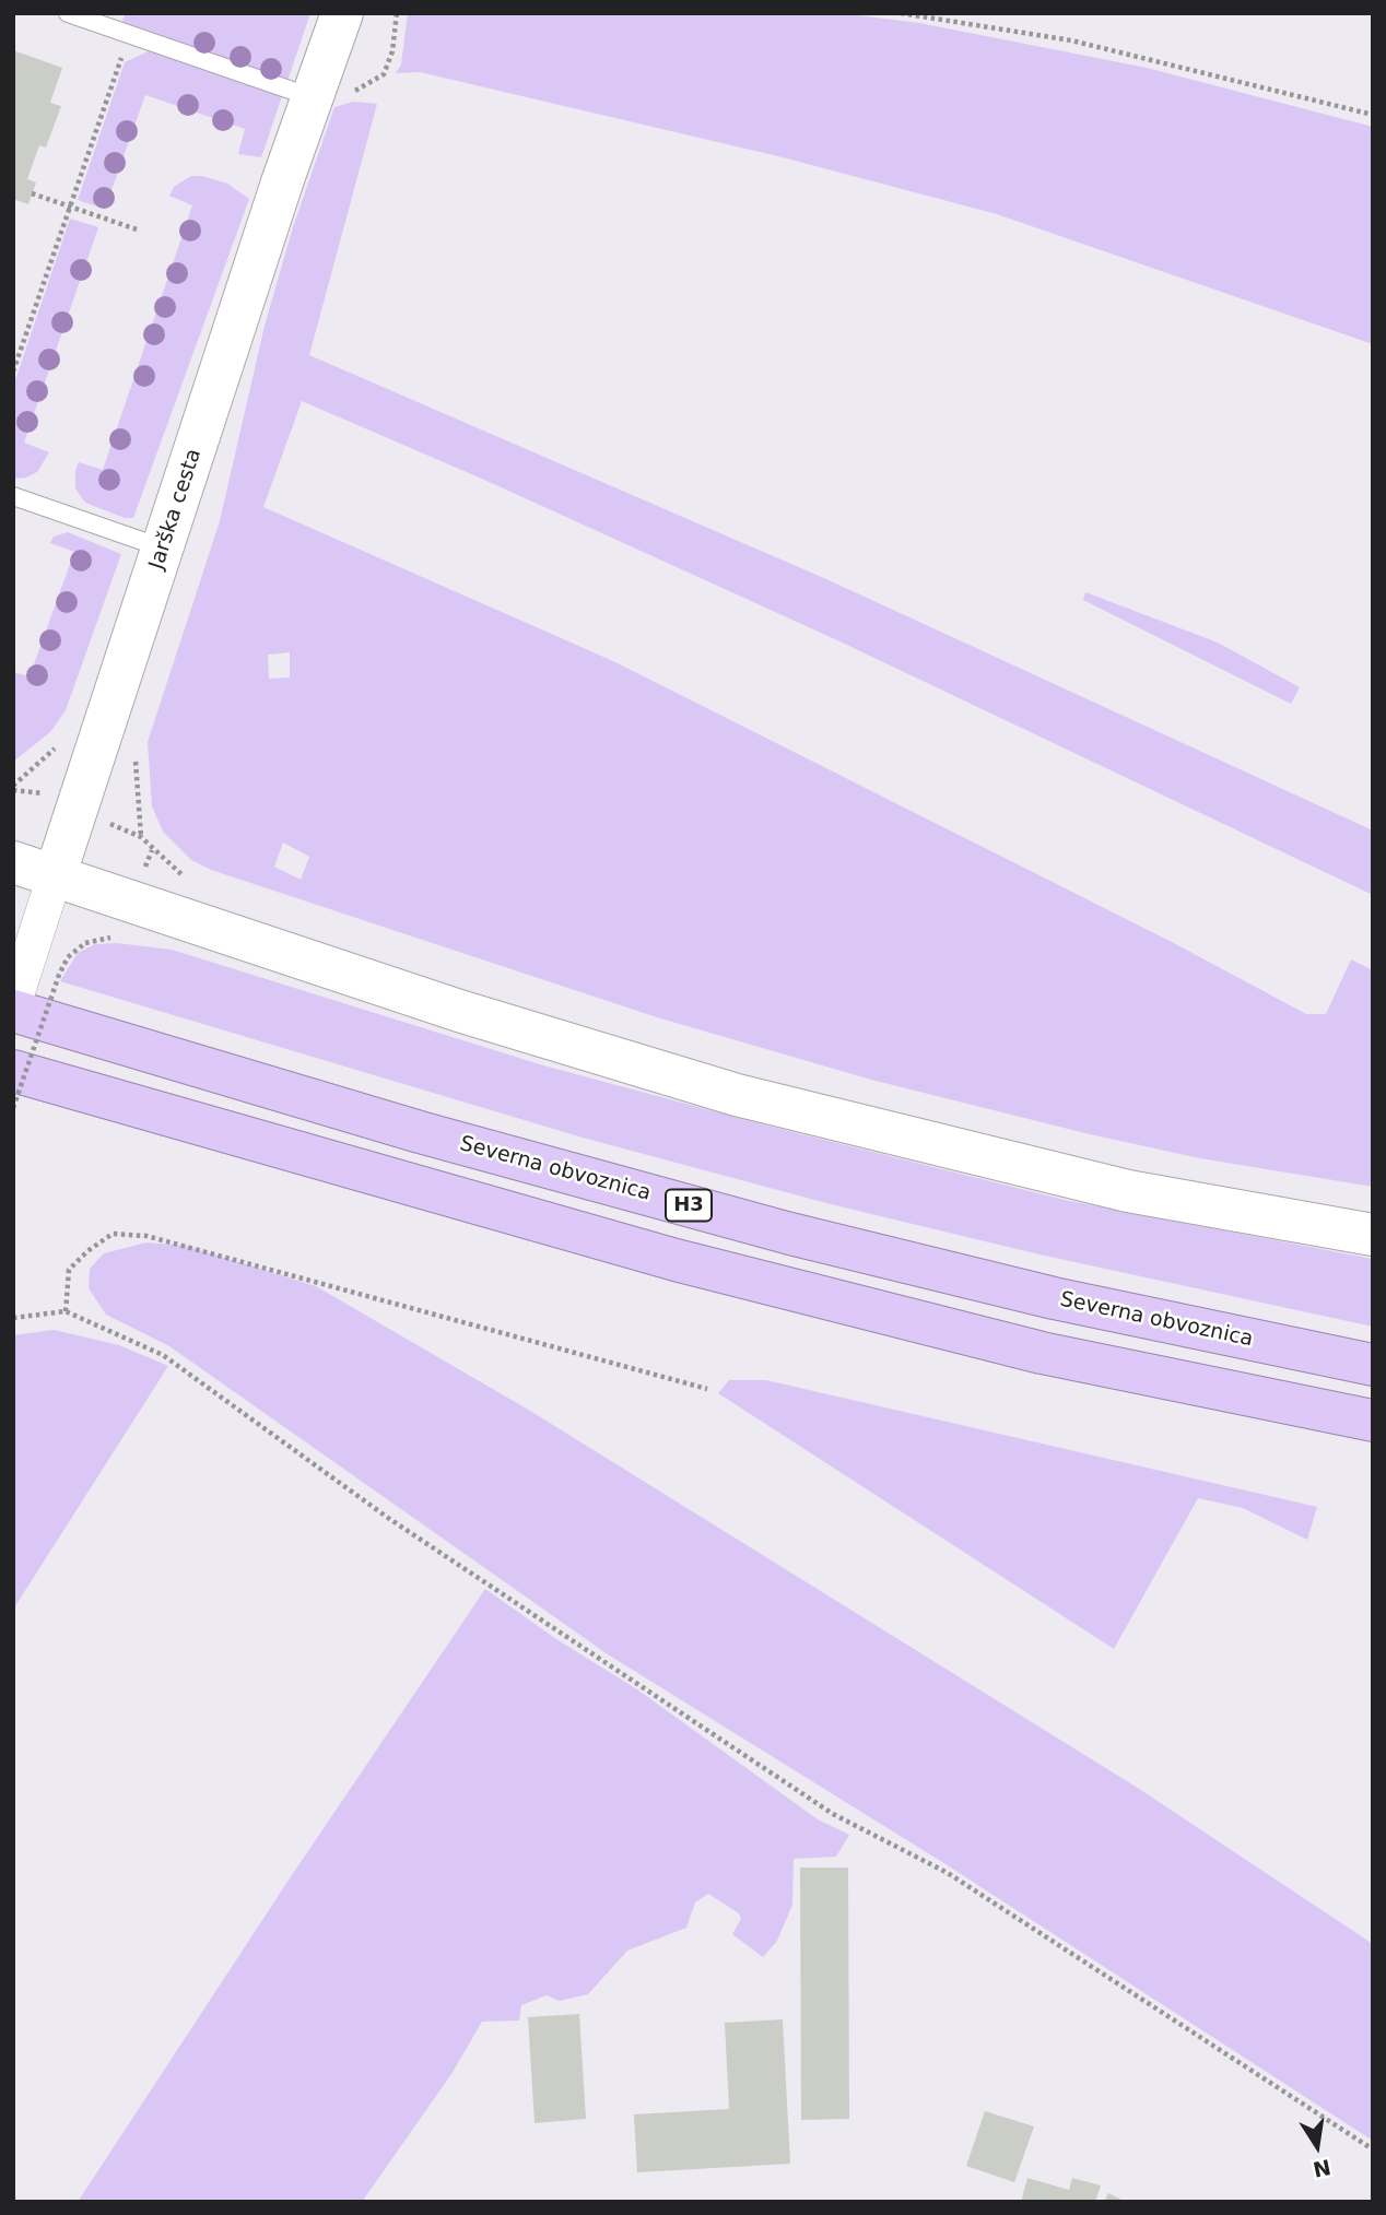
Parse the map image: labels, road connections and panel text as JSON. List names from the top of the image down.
{
  "streets": {
    "highway": ["Severna obvoznica", "H3"],
    "street": ["Jarška cesta"]
  },
  "north": "bottom"
}
